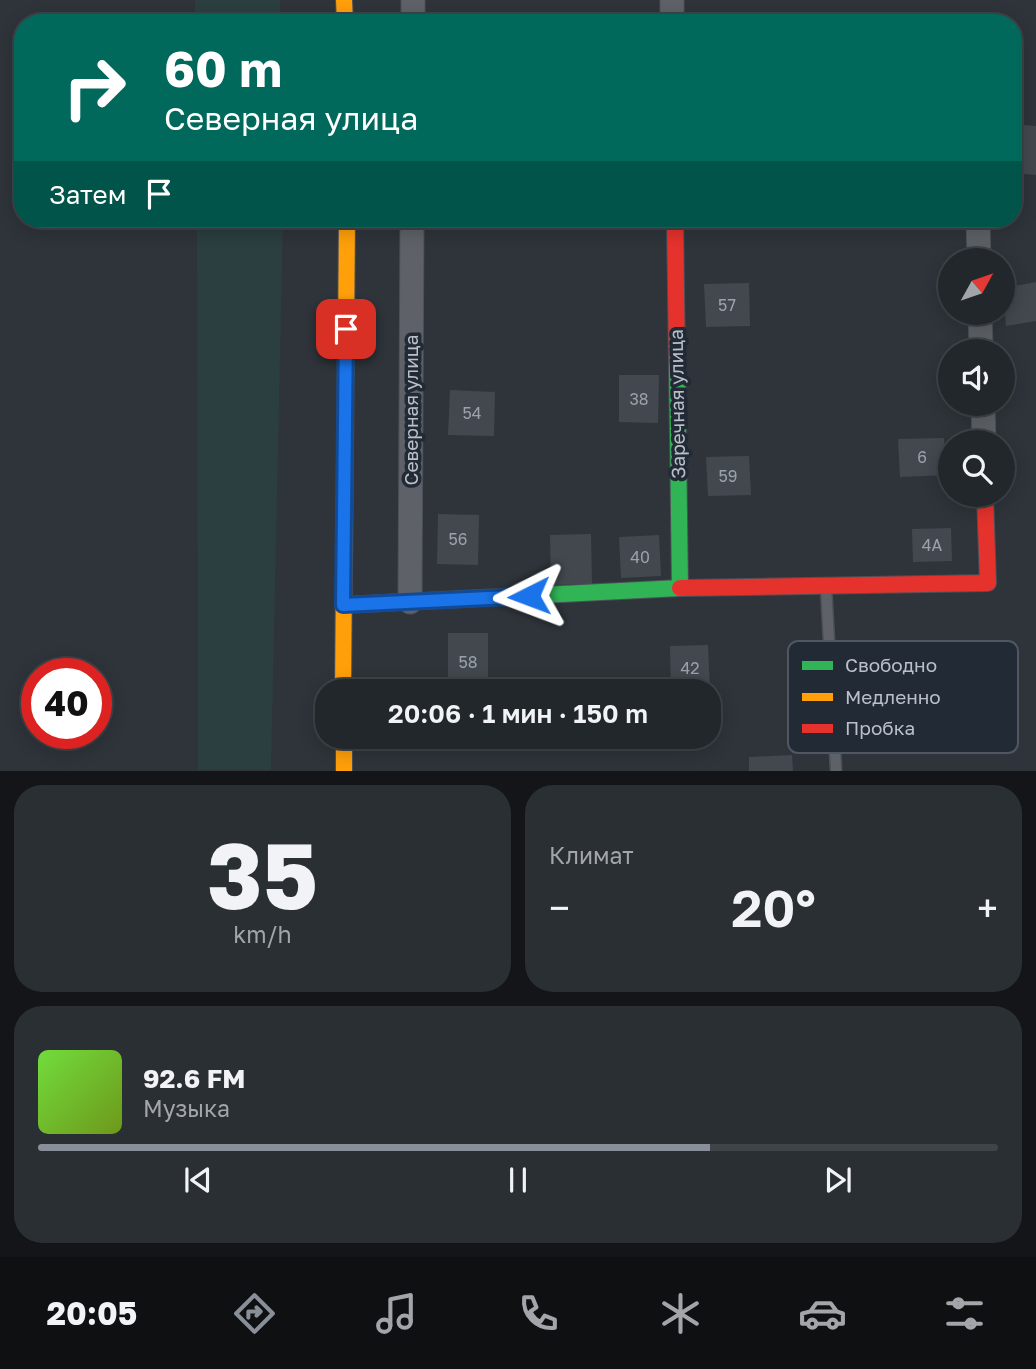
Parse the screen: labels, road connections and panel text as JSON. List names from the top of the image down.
{
  "streets": {
    "street": ["Заречная улица", "Северная улица"]
  },
  "house_numbers": [
    "57",
    "38",
    "54",
    "6",
    "59",
    "56",
    "4А",
    "40",
    "58",
    "42"
  ],
  "legend": ["Свободно", "Медленно", "Пробка"],
  "north": "top right",
  "page": {
    "turn": ["60 m", "Северная улица"],
    "then": "Затем",
    "limit": "40",
    "trip": "20:06 · 1 мин · 150 m",
    "tile": [
      ["35", "km/h"],
      "Климат"
    ],
    "heat": ["−", "20°", "+"],
    "song": ["92.6 FM", "Музыка"],
    "tabs": "20:05"
  }
}
